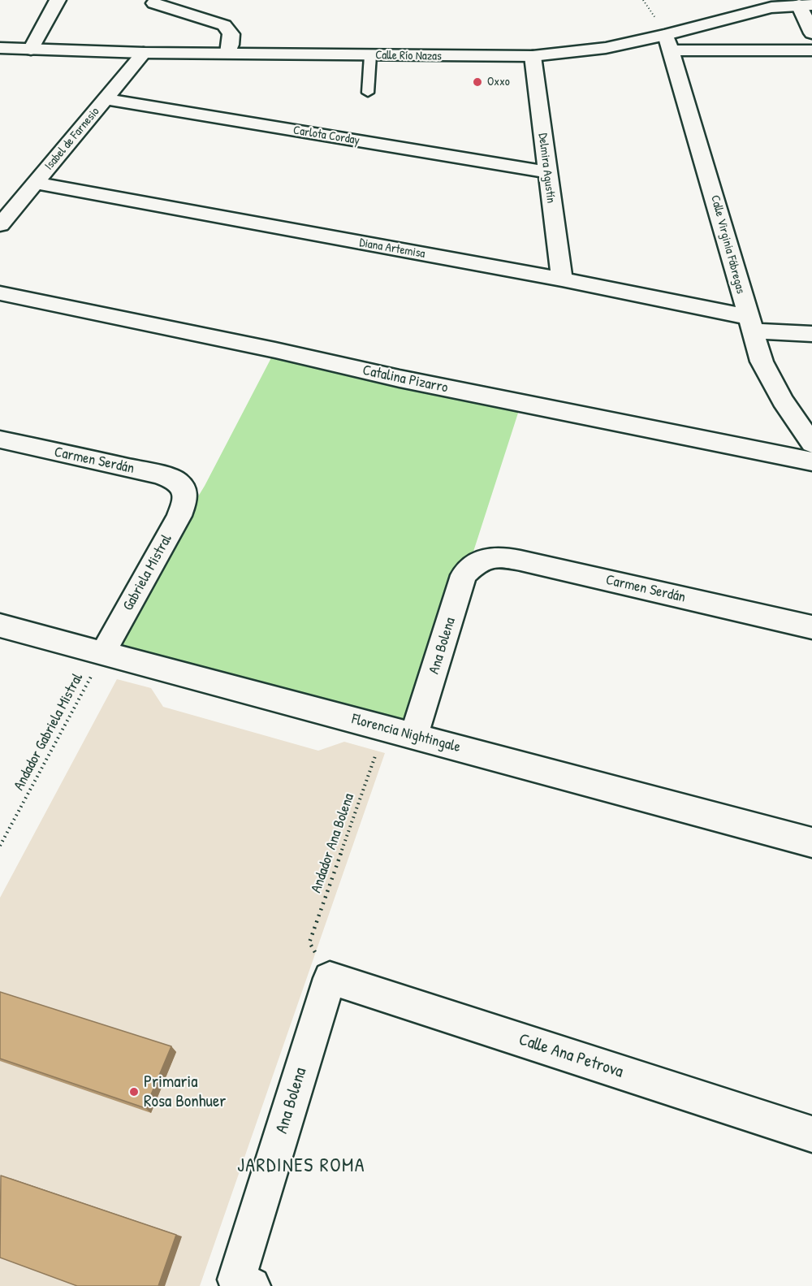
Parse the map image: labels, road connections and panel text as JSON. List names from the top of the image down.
{
  "streets": {
    "street": [
      "Calle Río Nazas",
      "Carlota Corday",
      "Isabel de Farnesio",
      "Delmira Agustín",
      "Calle Virginia Fábregas",
      "Diana Artemisa",
      "Catalina Pizarro",
      "Carmen Serdán",
      "Gabriela Mistral",
      "Ana Bolena",
      "Florencia Nightingale",
      "Calle Ana Petrova"
    ],
    "path": ["Andador Gabriela Mistral", "Andador Ana Bolena"]
  },
  "crossings": [
    ["Calle Río Nazas", "Isabel de Farnesio"],
    ["Calle Río Nazas", "Delmira Agustín"],
    ["Calle Río Nazas", "Calle Virginia Fábregas"],
    ["Carlota Corday", "Isabel de Farnesio"],
    ["Carlota Corday", "Delmira Agustín"],
    ["Isabel de Farnesio", "Diana Artemisa"],
    ["Delmira Agustín", "Diana Artemisa"],
    ["Calle Virginia Fábregas", "Diana Artemisa"],
    ["Carmen Serdán", "Gabriela Mistral"],
    ["Carmen Serdán", "Ana Bolena"],
    ["Gabriela Mistral", "Andador Gabriela Mistral"],
    ["Gabriela Mistral", "Florencia Nightingale"],
    ["Ana Bolena", "Florencia Nightingale"],
    ["Ana Bolena", "Andador Ana Bolena"],
    ["Ana Bolena", "Calle Ana Petrova"],
    ["Andador Gabriela Mistral", "Florencia Nightingale"],
    ["Florencia Nightingale", "Andador Ana Bolena"],
    ["Andador Ana Bolena", "Calle Ana Petrova"]
  ],
  "districts": ["JARDINES ROMA"],
  "places": ["Oxxo", "Primaria Rosa Bonhuer"]
}
